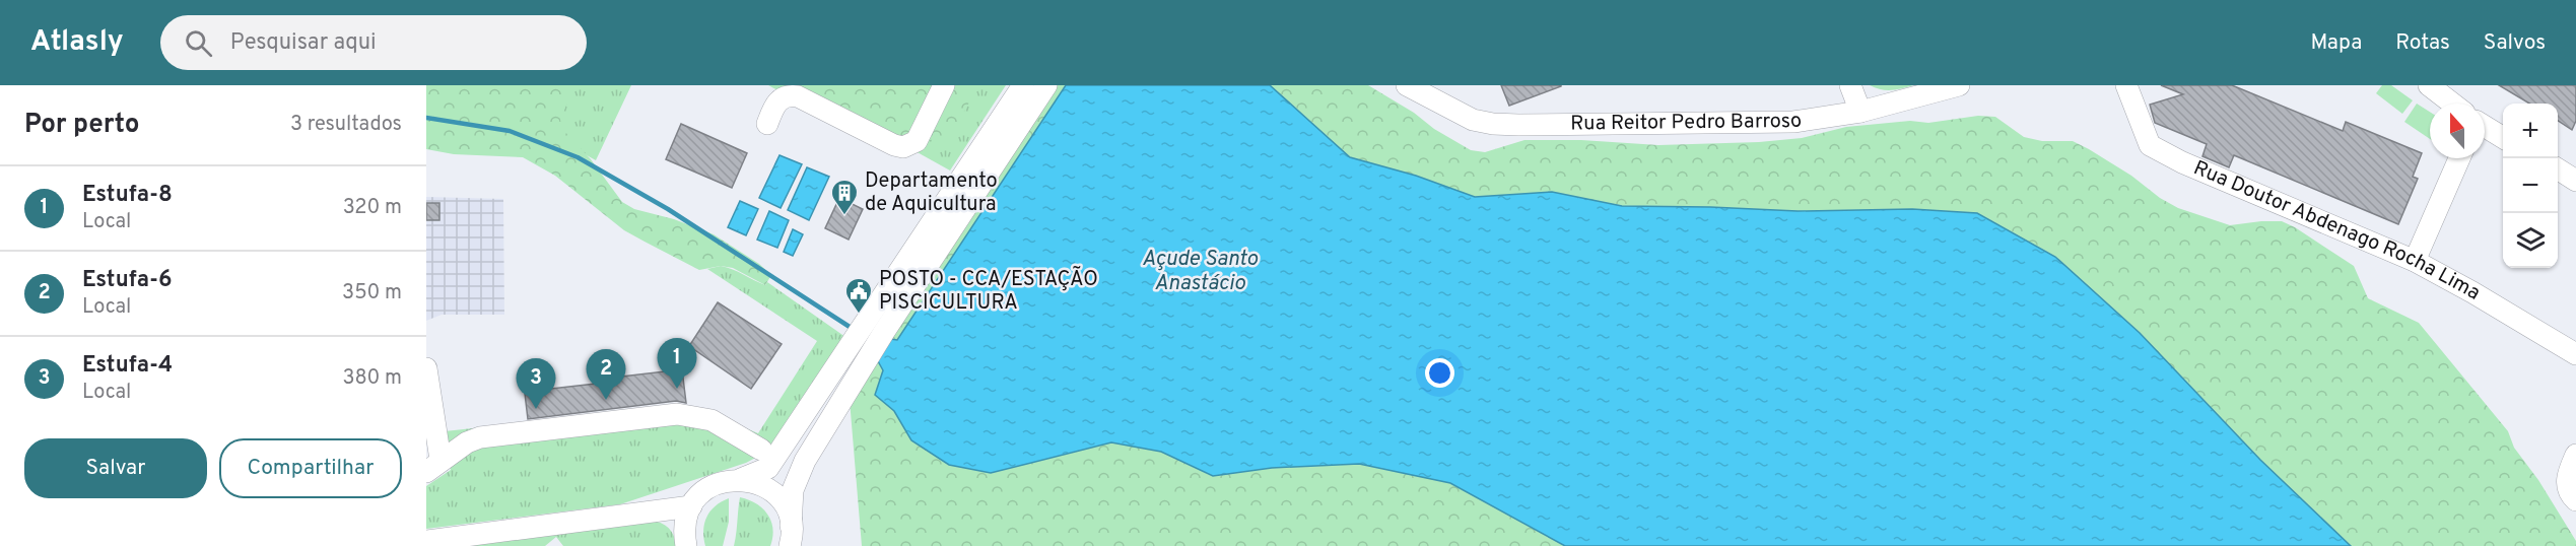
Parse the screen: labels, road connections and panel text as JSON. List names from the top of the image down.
{
  "streets": {
    "street": ["Rua Reitor Pedro Barroso", "Rua Doutor Abdenago Rocha Lima"]
  },
  "water": ["Açude Santo Anastácio"],
  "places": {
    "building": ["Departamento de Aquicultura"],
    "public building": ["POSTO - CCA/ESTAÇÃO PISCICULTURA"]
  },
  "north": "top",
  "page": {
    "header": "Atlasly",
    "search": "Pesquisar aqui",
    "nav": ["Mapa", "Rotas", "Salvos"],
    "heading": ["Por perto", "3 resultados"],
    "map_buttons": ["+", "−"],
    "list": [
      {
        "mark": "1",
        "name": "Estufa-8",
        "note": "Local",
        "value": "320 m"
      },
      {
        "mark": "2",
        "name": "Estufa-6",
        "note": "Local",
        "value": "350 m"
      },
      {
        "mark": "3",
        "name": "Estufa-4",
        "note": "Local",
        "value": "380 m"
      }
    ],
    "pins": ["1", "2", "3"],
    "buttons": ["Salvar", "Compartilhar"]
  }
}
